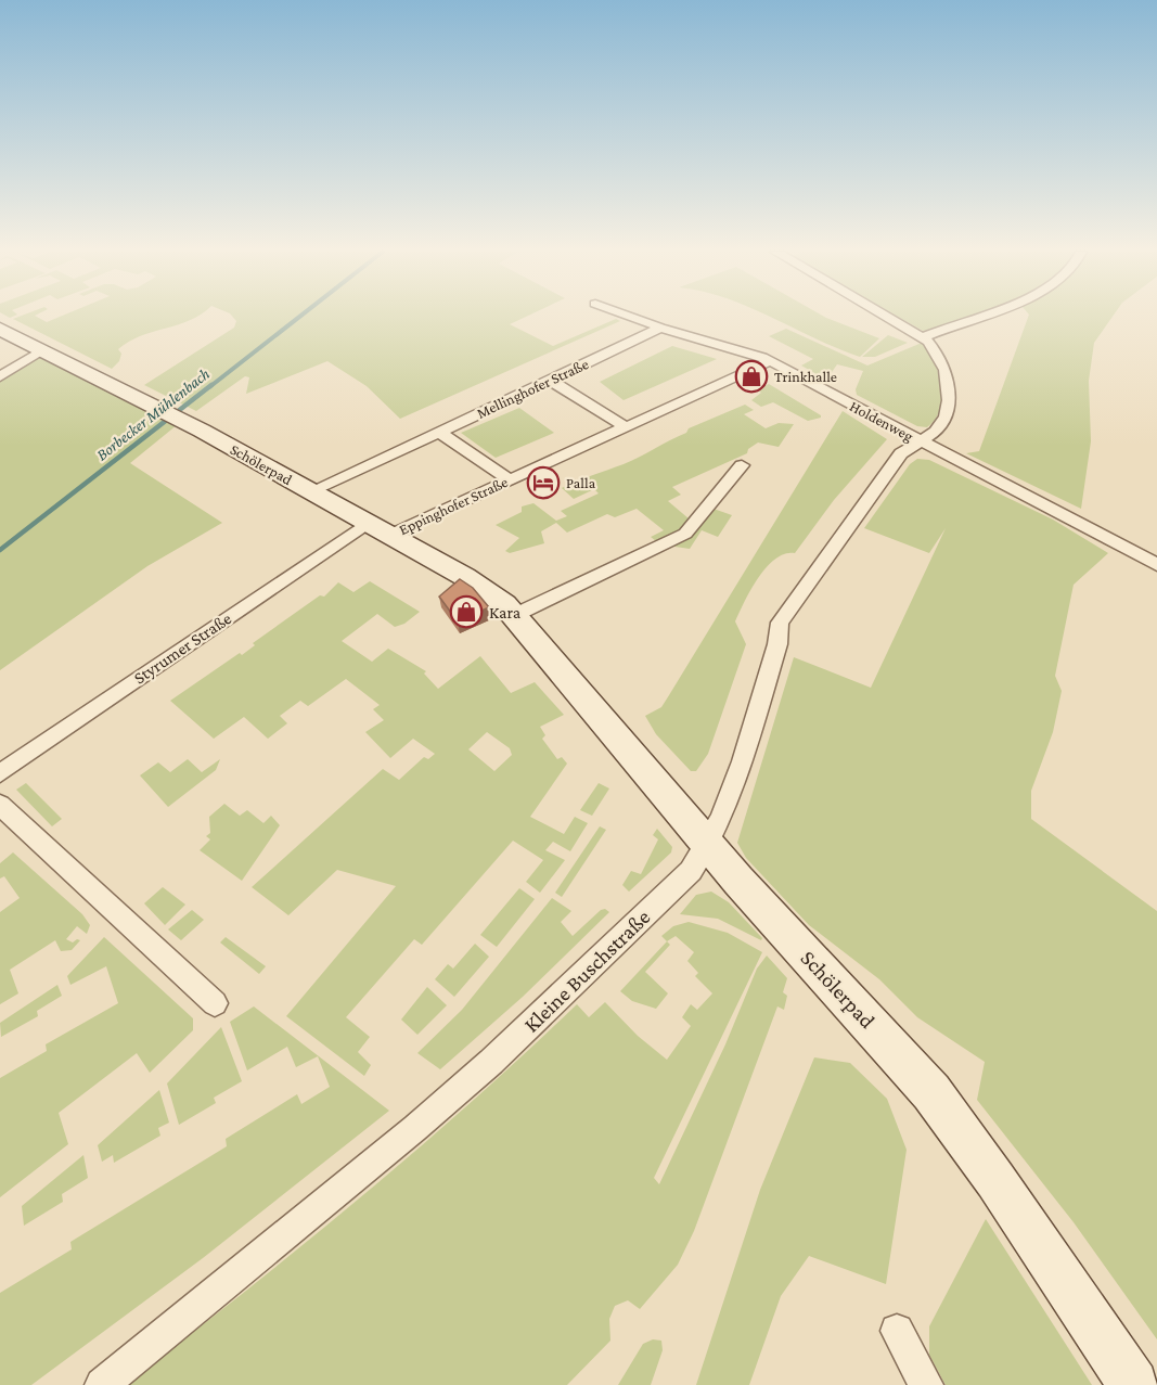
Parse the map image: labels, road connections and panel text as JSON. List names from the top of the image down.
{
  "streets": {
    "street": [
      "Mellinghofer Straße",
      "Holdenweg",
      "Schölerpad",
      "Eppinghofer Straße",
      "Styrumer Straße",
      "Kleine Buschstraße"
    ]
  },
  "crossings": [
    ["Mellinghofer Straße", "Holdenweg"],
    ["Mellinghofer Straße", "Schölerpad"],
    ["Holdenweg", "Eppinghofer Straße"],
    ["Holdenweg", "Kleine Buschstraße"],
    ["Schölerpad", "Eppinghofer Straße"],
    ["Schölerpad", "Styrumer Straße"],
    ["Schölerpad", "Kleine Buschstraße"],
    ["Eppinghofer Straße", "Styrumer Straße"]
  ],
  "water": ["Borbecker Mühlenbach"],
  "places": {
    "shop": ["Trinkhalle", "Kara"],
    "hotel": ["Palla"]
  }
}
